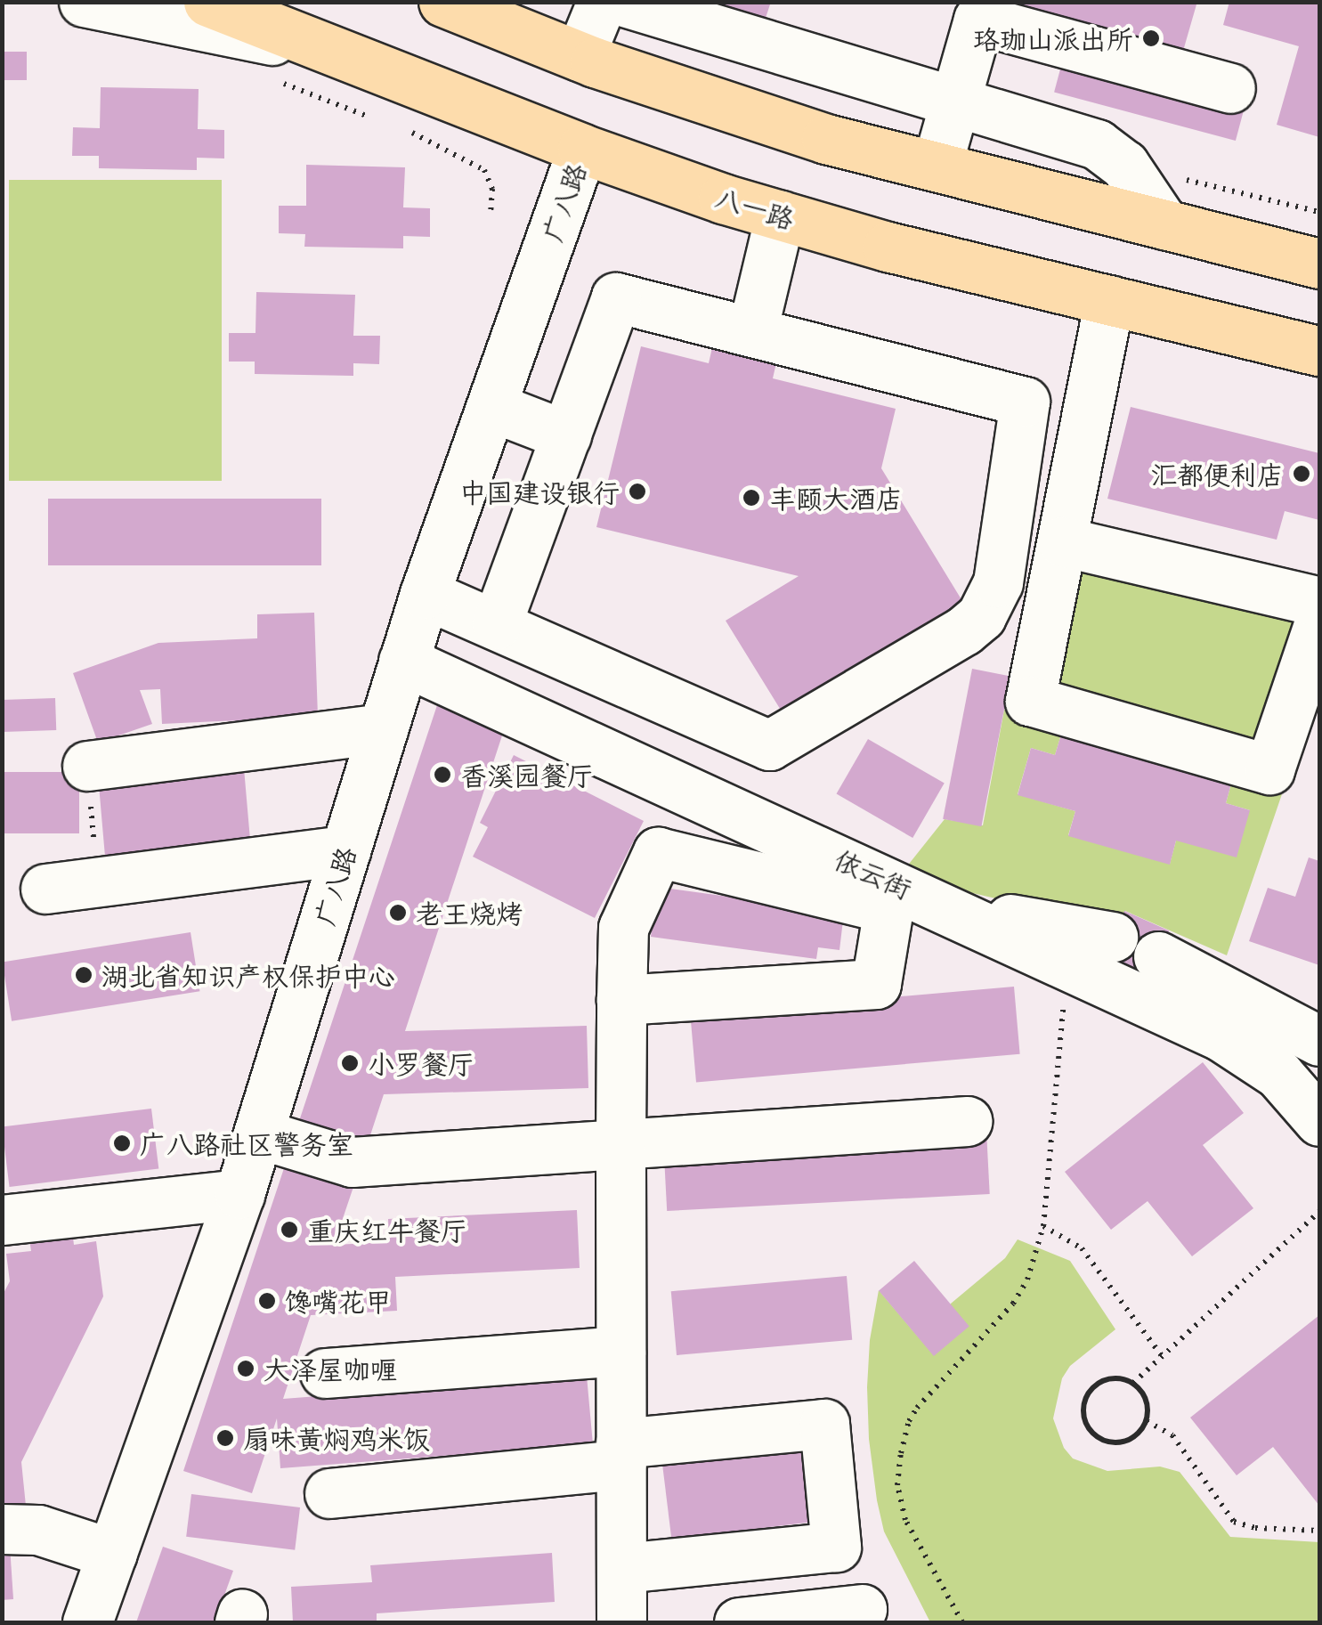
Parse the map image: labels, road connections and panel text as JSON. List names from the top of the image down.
{
  "streets": {
    "main road": ["八一路"],
    "street": ["广八路", "依云街"]
  },
  "crossings": [
    ["广八路", "八一路"],
    ["广八路", "依云街"]
  ],
  "places": [
    "珞珈山派出所",
    "汇都便利店",
    "中国建设银行",
    "丰颐大酒店",
    "香溪园餐厅",
    "老王烧烤",
    "湖北省知识产权保护中心",
    "小罗餐厅",
    "广八路社区警务室",
    "重庆红牛餐厅",
    "馋嘴花甲",
    "大泽屋咖喱",
    "扇味黄焖鸡米饭"
  ]
}
